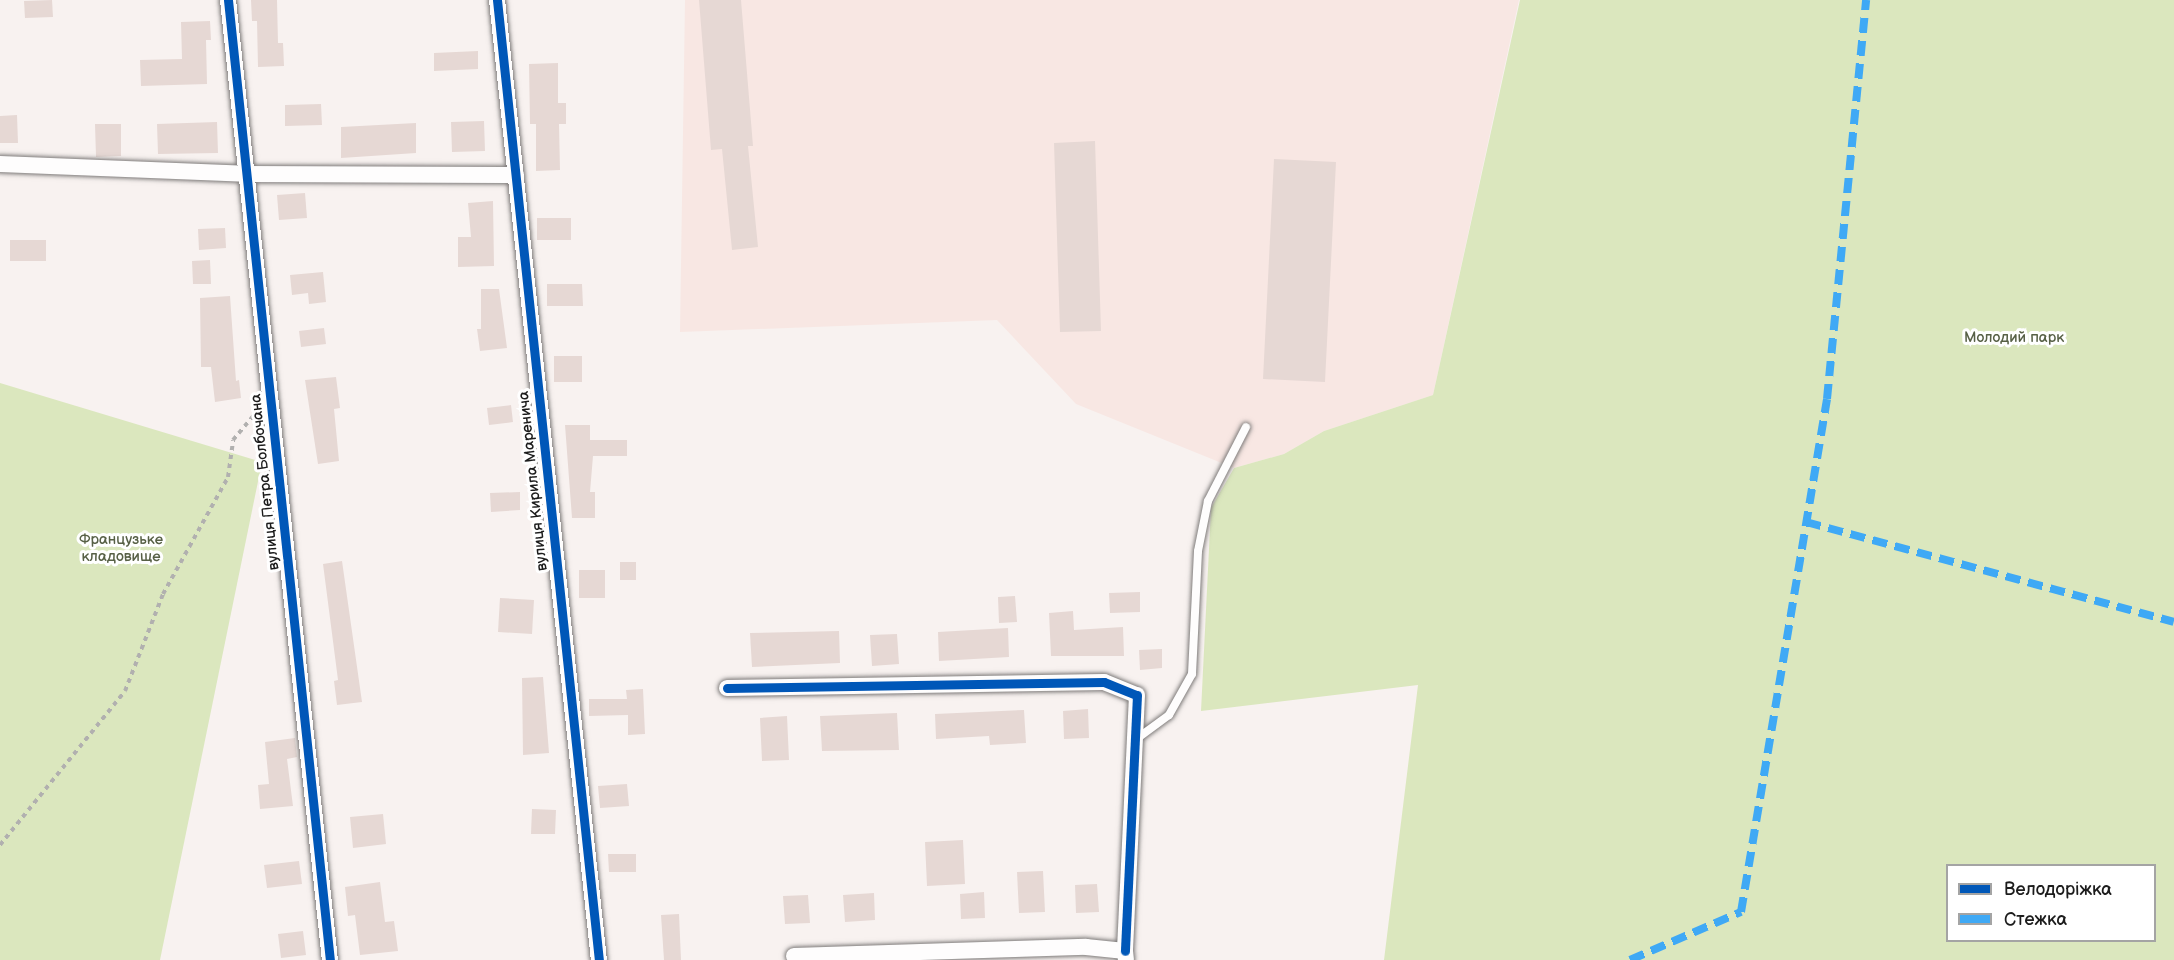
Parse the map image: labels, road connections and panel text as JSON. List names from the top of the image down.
{
  "streets": {
    "street": ["вулиця Кирила Маренича", "вулиця Петра Болбочана"]
  },
  "parks": ["Молодий парк", "Французьке кладовище"],
  "legend": ["Велодоріжка", "Стежка"]
}
